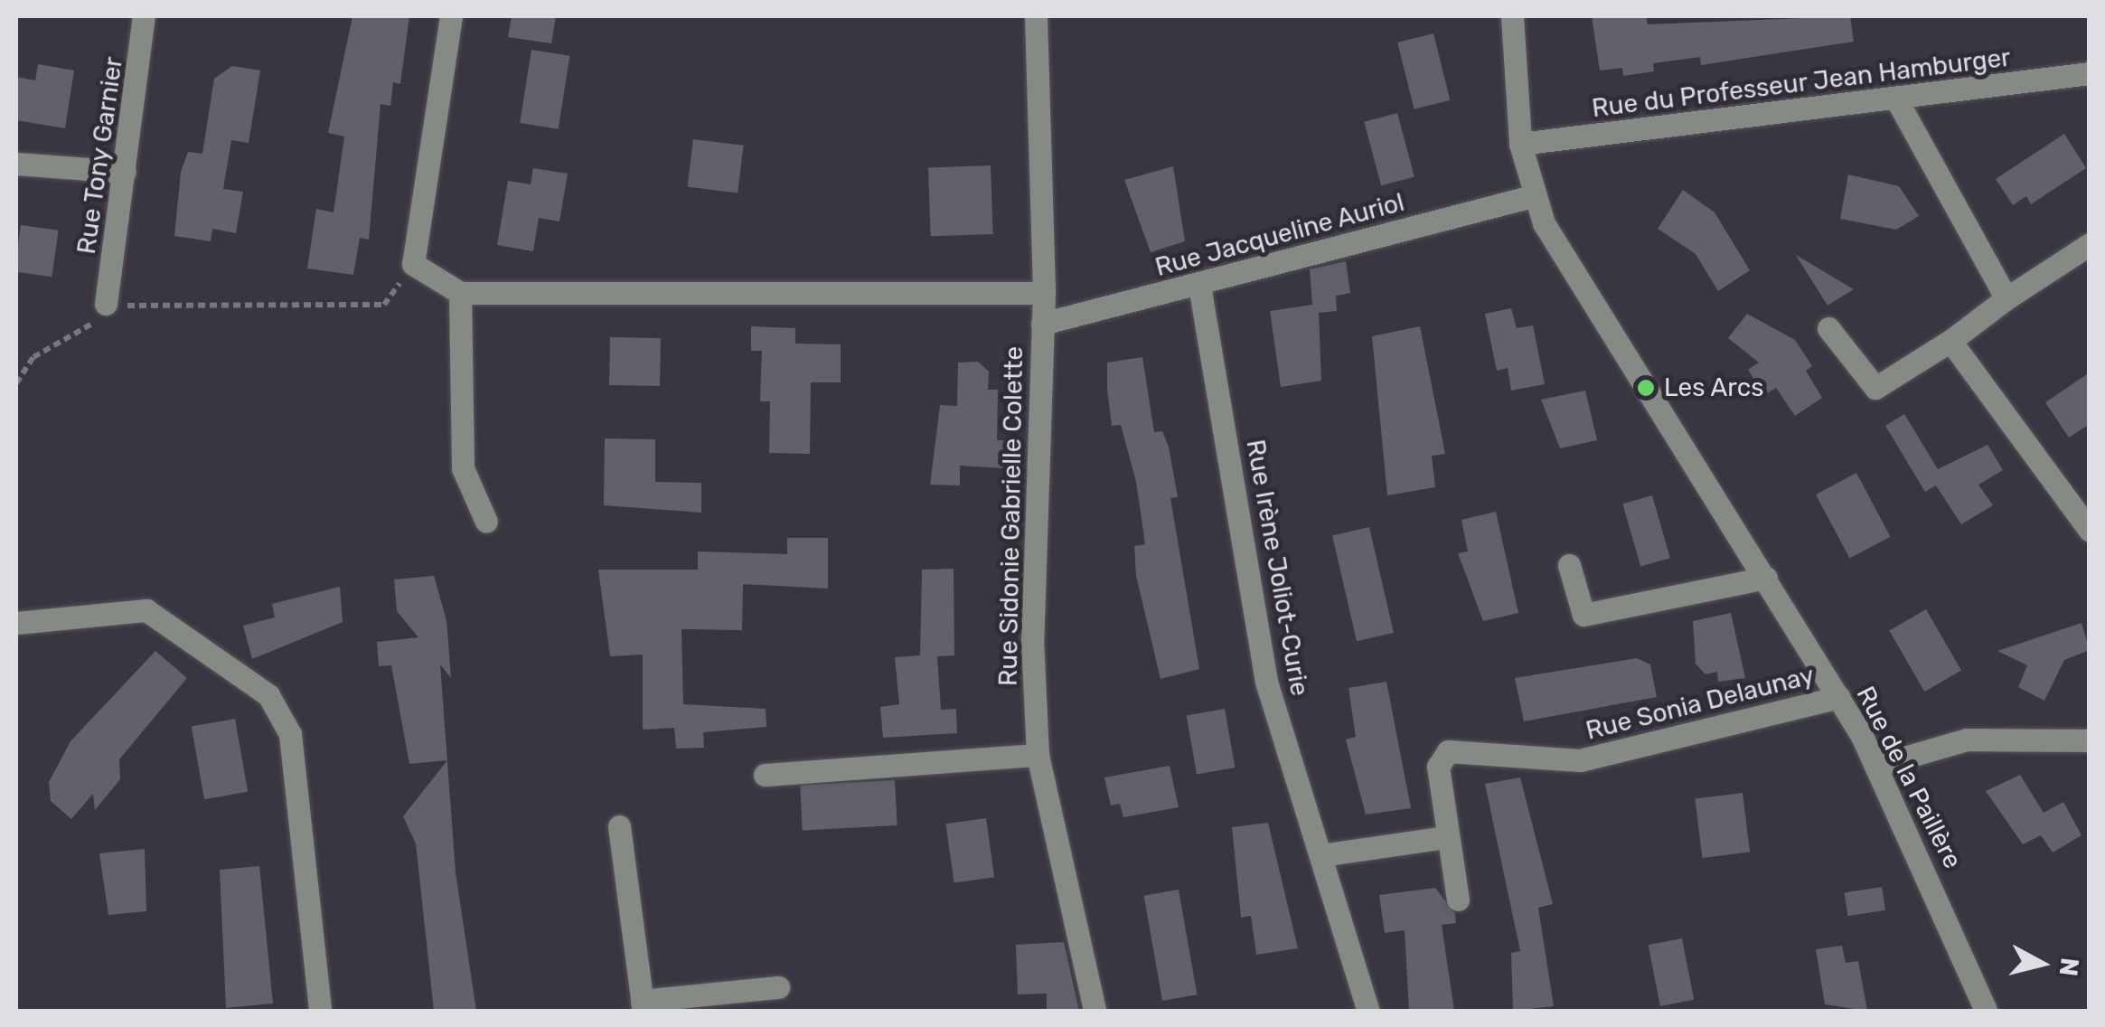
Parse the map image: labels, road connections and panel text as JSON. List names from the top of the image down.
{
  "streets": {
    "street": [
      "Rue du Professeur Jean Hamburger",
      "Rue Tony Garnier",
      "Rue Jacqueline Auriol",
      "Rue Sidonie Gabrielle Colette",
      "Rue Irène Joliot-Curie",
      "Rue Sonia Delaunay",
      "Rue de la Paillère"
    ]
  },
  "crossings": [
    ["Rue du Professeur Jean Hamburger", "Rue de la Paillère"],
    ["Rue Jacqueline Auriol", "Rue Sidonie Gabrielle Colette"],
    ["Rue Jacqueline Auriol", "Rue Irène Joliot-Curie"],
    ["Rue Jacqueline Auriol", "Rue de la Paillère"],
    ["Rue Sonia Delaunay", "Rue de la Paillère"]
  ],
  "places": ["Les Arcs"],
  "north": "right"
}
